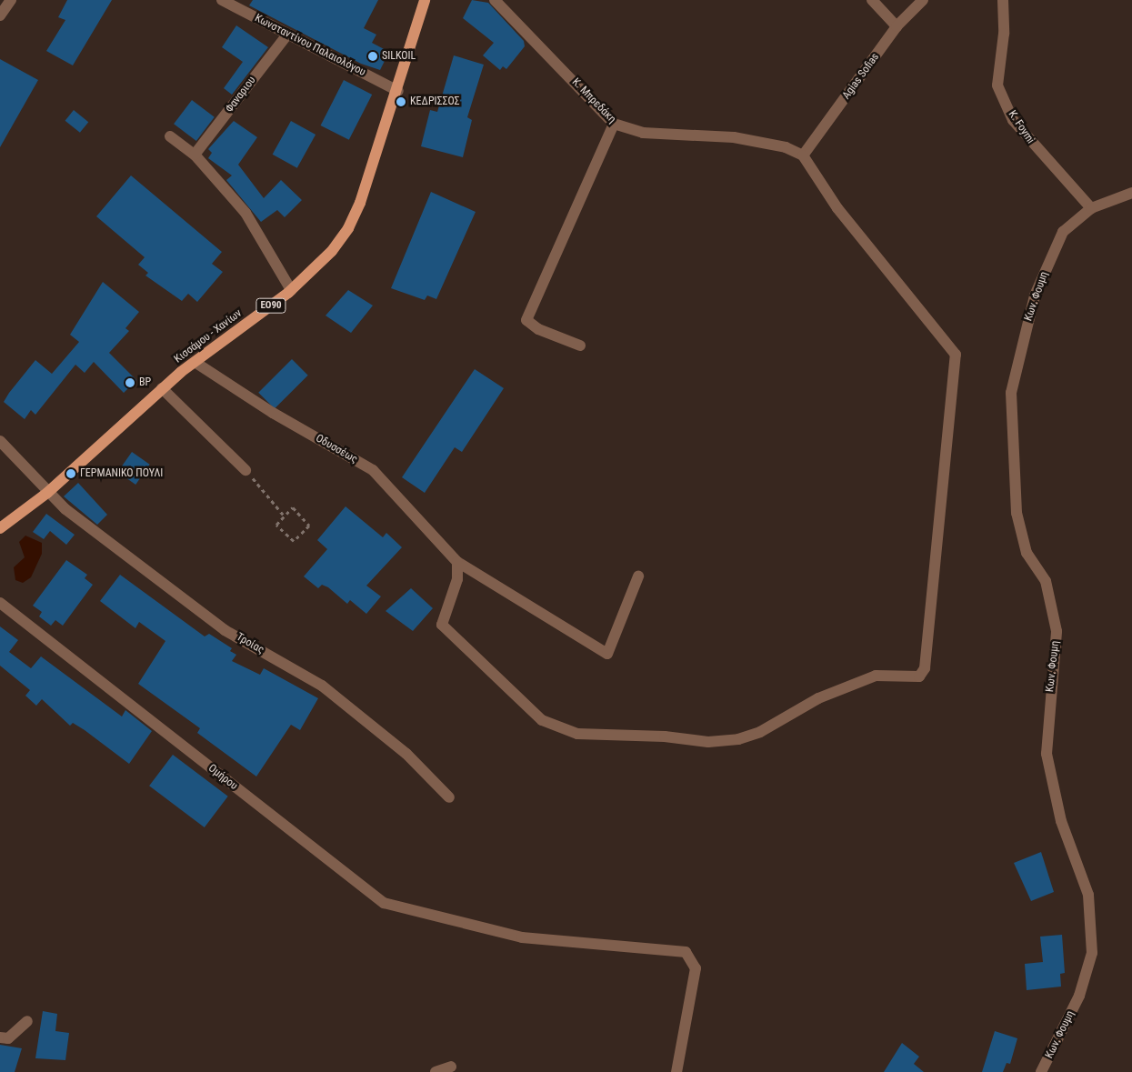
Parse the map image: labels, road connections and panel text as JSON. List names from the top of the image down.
{
  "streets": {
    "main road": ["ΕΟ90", "Κισσάμου - Χανίων"],
    "street": [
      "Κωνσταντίνου Παλαιολόγου",
      "Agias Sofias",
      "Φαναριου",
      "Κ. Μπρεδάκη",
      "K. Foymi",
      "Κων. Φουμη",
      "Οδυσσέως",
      "Τροίας",
      "Ομήρου"
    ]
  },
  "crossings": [
    ["Κωνσταντίνου Παλαιολόγου", "Φαναριου"],
    ["Κωνσταντίνου Παλαιολόγου", "Κισσάμου - Χανίων"],
    ["Agias Sofias", "Κ. Μπρεδάκη"],
    ["K. Foymi", "Κων. Φουμη"],
    ["Κισσάμου - Χανίων", "Οδυσσέως"],
    ["Κισσάμου - Χανίων", "Τροίας"]
  ],
  "places": [
    "SILKOIL",
    "ΚΕΔΡΙΣΣΟΣ",
    "BP",
    "ΓΕΡΜΑΝΙΚΟ ΠΟΥΛΙ"
  ]
}
